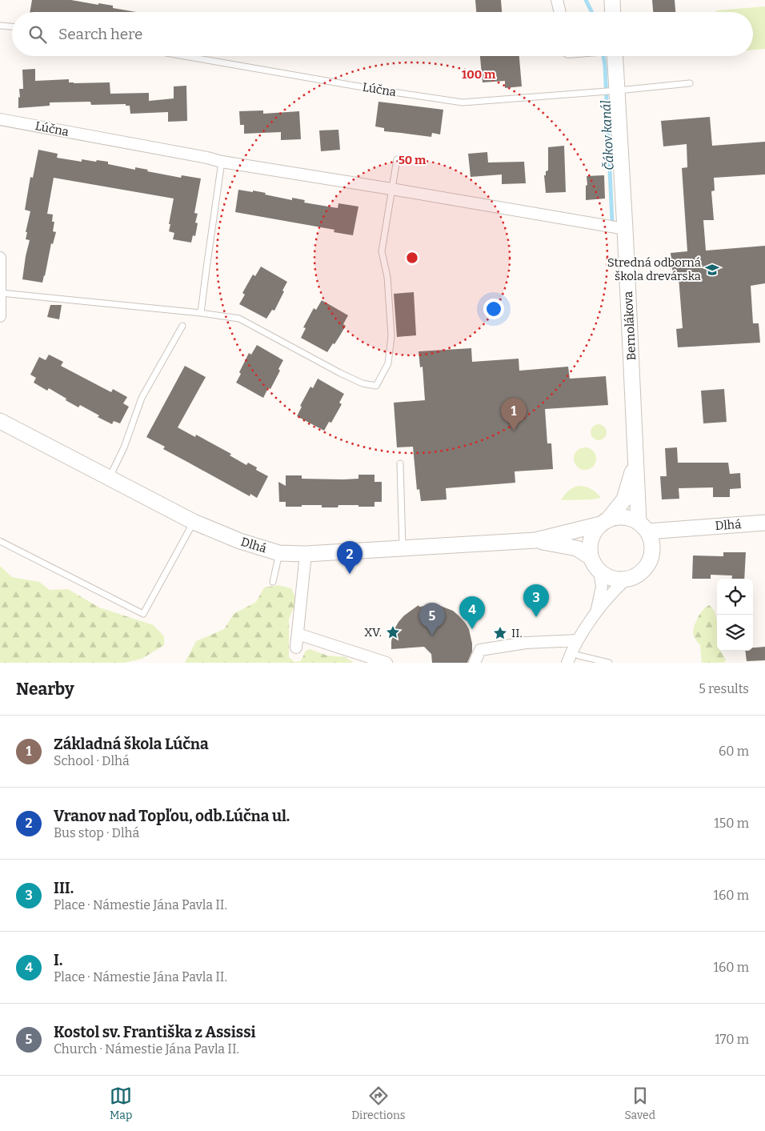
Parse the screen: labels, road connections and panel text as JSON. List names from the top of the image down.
{
  "streets": {
    "street": ["Lúčna", "Bernolákova", "Dlhá"]
  },
  "crossings": [
    ["Lúčna", "Bernolákova"],
    ["Bernolákova", "Dlhá"]
  ],
  "water": ["Čákov kanál"],
  "places": {
    "school or university": ["Stredná odborná škola drevárska"],
    "place": ["XV.", "II."]
  },
  "page": {
    "search": "Search here",
    "pins": [
      "1",
      "2",
      "3",
      "4",
      "5"
    ],
    "heading": ["Nearby", "5 results"],
    "list": [
      {
        "mark": "1",
        "name": "Základná škola Lúčna",
        "note": "School · Dlhá",
        "value": "60 m"
      },
      {
        "mark": "2",
        "name": "Vranov nad Topľou, odb.Lúčna ul.",
        "note": "Bus stop · Dlhá",
        "value": "150 m"
      },
      {
        "mark": "3",
        "name": "III.",
        "note": "Place · Námestie Jána Pavla II.",
        "value": "160 m"
      },
      {
        "mark": "4",
        "name": "I.",
        "note": "Place · Námestie Jána Pavla II.",
        "value": "160 m"
      },
      {
        "mark": "5",
        "name": "Kostol sv. Františka z Assissi",
        "note": "Church · Námestie Jána Pavla II.",
        "value": "170 m"
      }
    ],
    "nav": ["Map", "Directions", "Saved"]
  },
  "rings": ["100 m", "50 m"]
}
